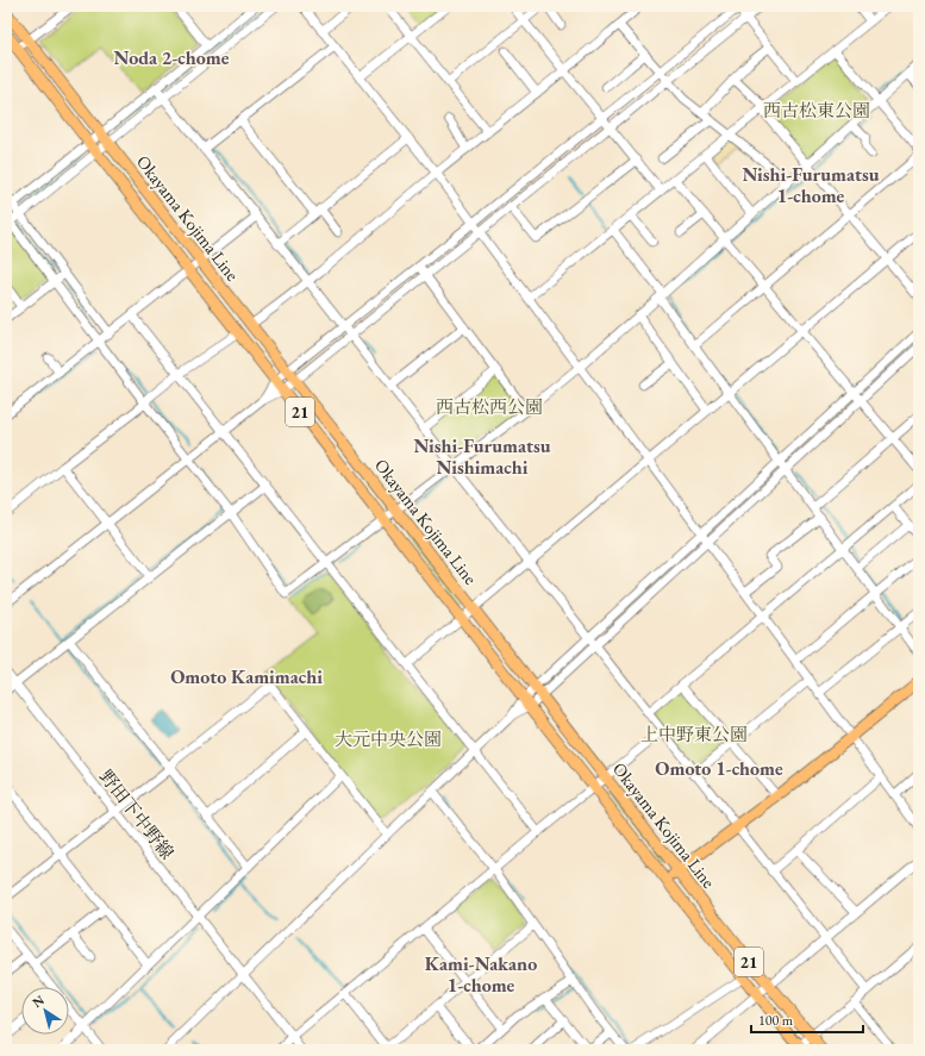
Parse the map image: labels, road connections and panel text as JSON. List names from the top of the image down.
{
  "streets": {
    "main road": ["Okayama Kojima Line", "21"],
    "street": ["野田下中野線"]
  },
  "districts": [
    "Noda 2-chome",
    "Nishi-Furumatsu 1-chome",
    "Nishi-Furumatsu Nishimachi",
    "Omoto Kamimachi",
    "Omoto 1-chome",
    "Kami-Nakano 1-chome"
  ],
  "parks": [
    "西古松東公園",
    "西古松西公園",
    "上中野東公園",
    "大元中央公園"
  ],
  "scale_bar": "100 m",
  "north": "top left"
}
